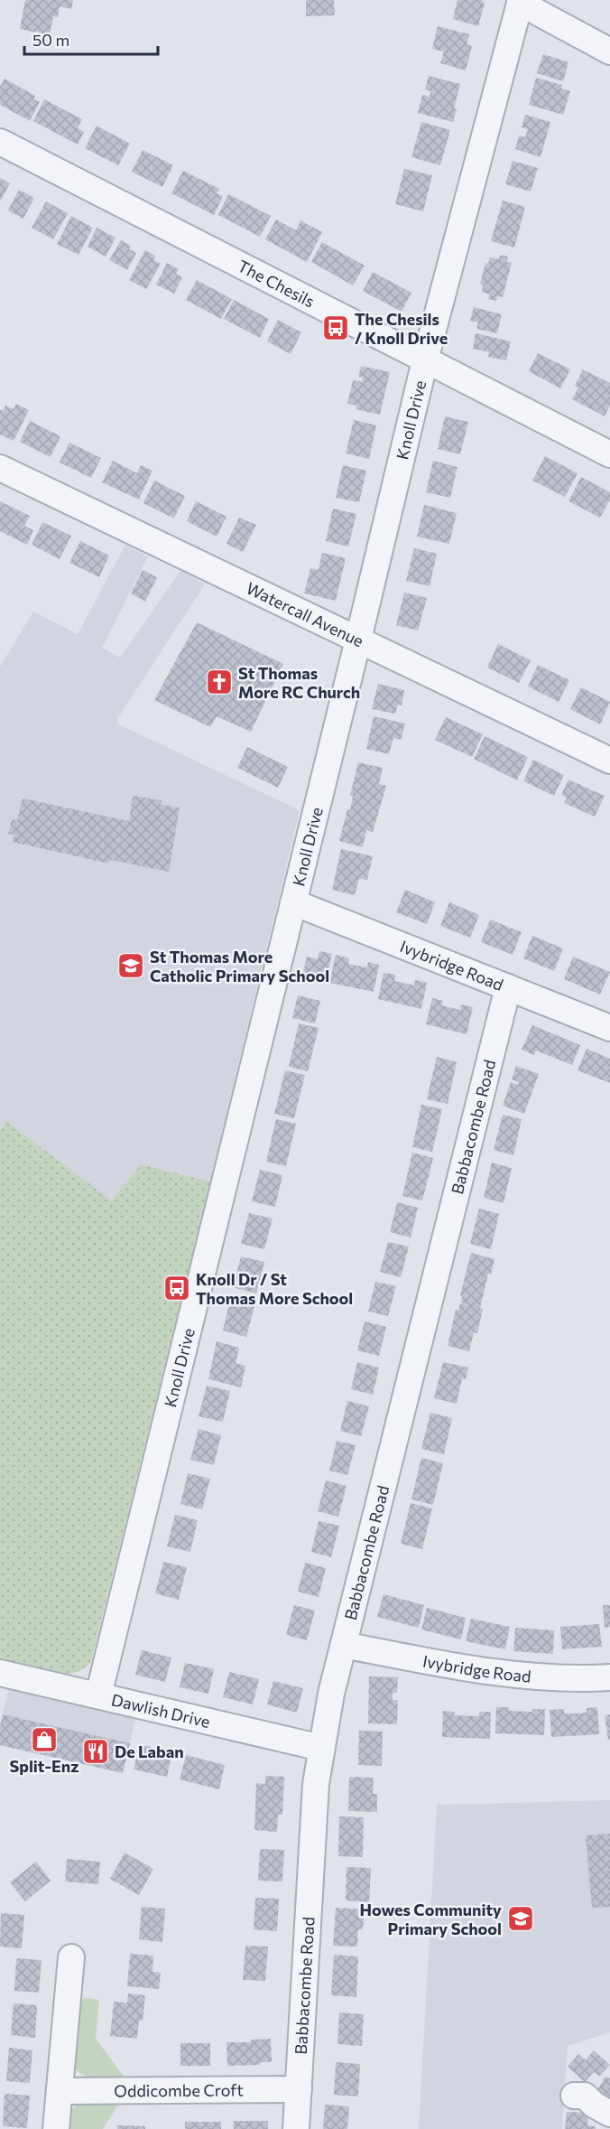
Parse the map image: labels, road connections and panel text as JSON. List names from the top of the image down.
{
  "streets": {
    "street": [
      "The Chesils",
      "Knoll Drive",
      "Watercall Avenue",
      "Ivybridge Road",
      "Babbacombe Road",
      "Dawlish Drive",
      "Oddicombe Croft"
    ]
  },
  "crossings": [
    ["The Chesils", "Knoll Drive"],
    ["Knoll Drive", "Watercall Avenue"],
    ["Knoll Drive", "Ivybridge Road"],
    ["Knoll Drive", "Dawlish Drive"],
    ["Ivybridge Road", "Babbacombe Road"],
    ["Babbacombe Road", "Dawlish Drive"],
    ["Babbacombe Road", "Oddicombe Croft"]
  ],
  "places": {
    "bus stop": ["The Chesils / Knoll Drive", "Knoll Dr / St Thomas More School"],
    "church": ["St Thomas More RC Church"],
    "school or university": ["St Thomas More Catholic Primary School", "Howes Community Primary School"],
    "shop": ["Split-Enz"],
    "restaurant": ["De Laban"]
  },
  "scale_bar": "50 m"
}
